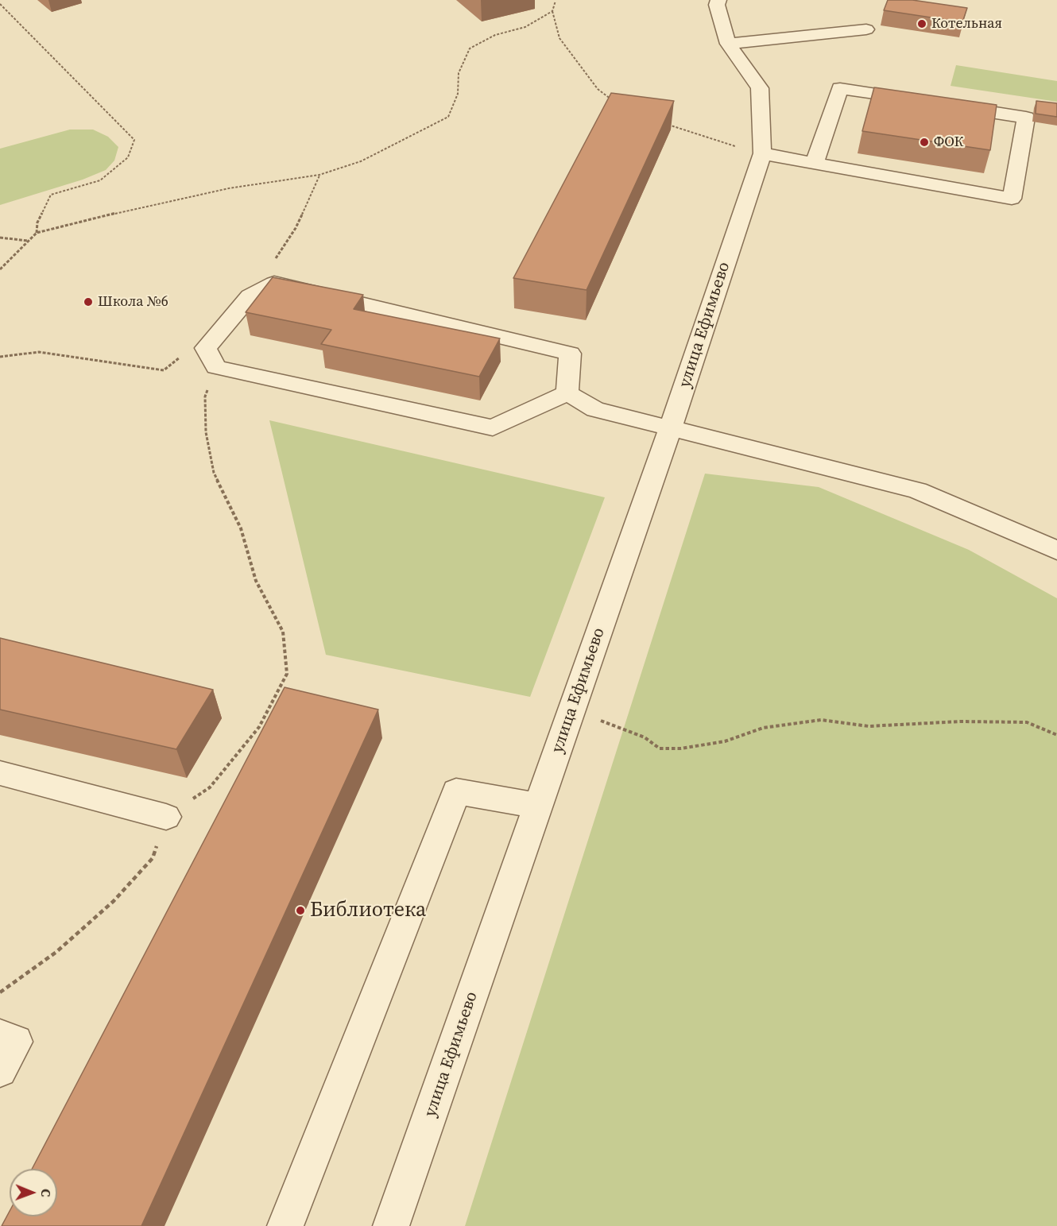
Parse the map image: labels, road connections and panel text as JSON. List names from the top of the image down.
{
  "streets": {
    "street": ["улица Ефимьево"]
  },
  "places": [
    "Котельная",
    "ФОК",
    "Школа №6",
    "Библиотека"
  ],
  "north": "right"
}
